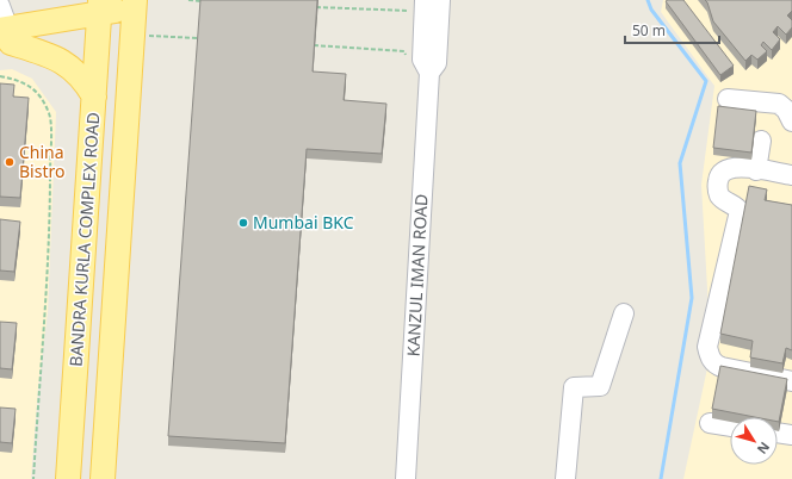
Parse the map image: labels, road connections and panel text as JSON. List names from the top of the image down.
{
  "streets": {
    "main road": ["BANDRA KURLA COMPLEX ROAD"],
    "street": ["KANZUL IMAN ROAD"]
  },
  "places": ["China Bistro", "Mumbai BKC"],
  "scale_bar": "50 m",
  "north": "bottom right"
}
